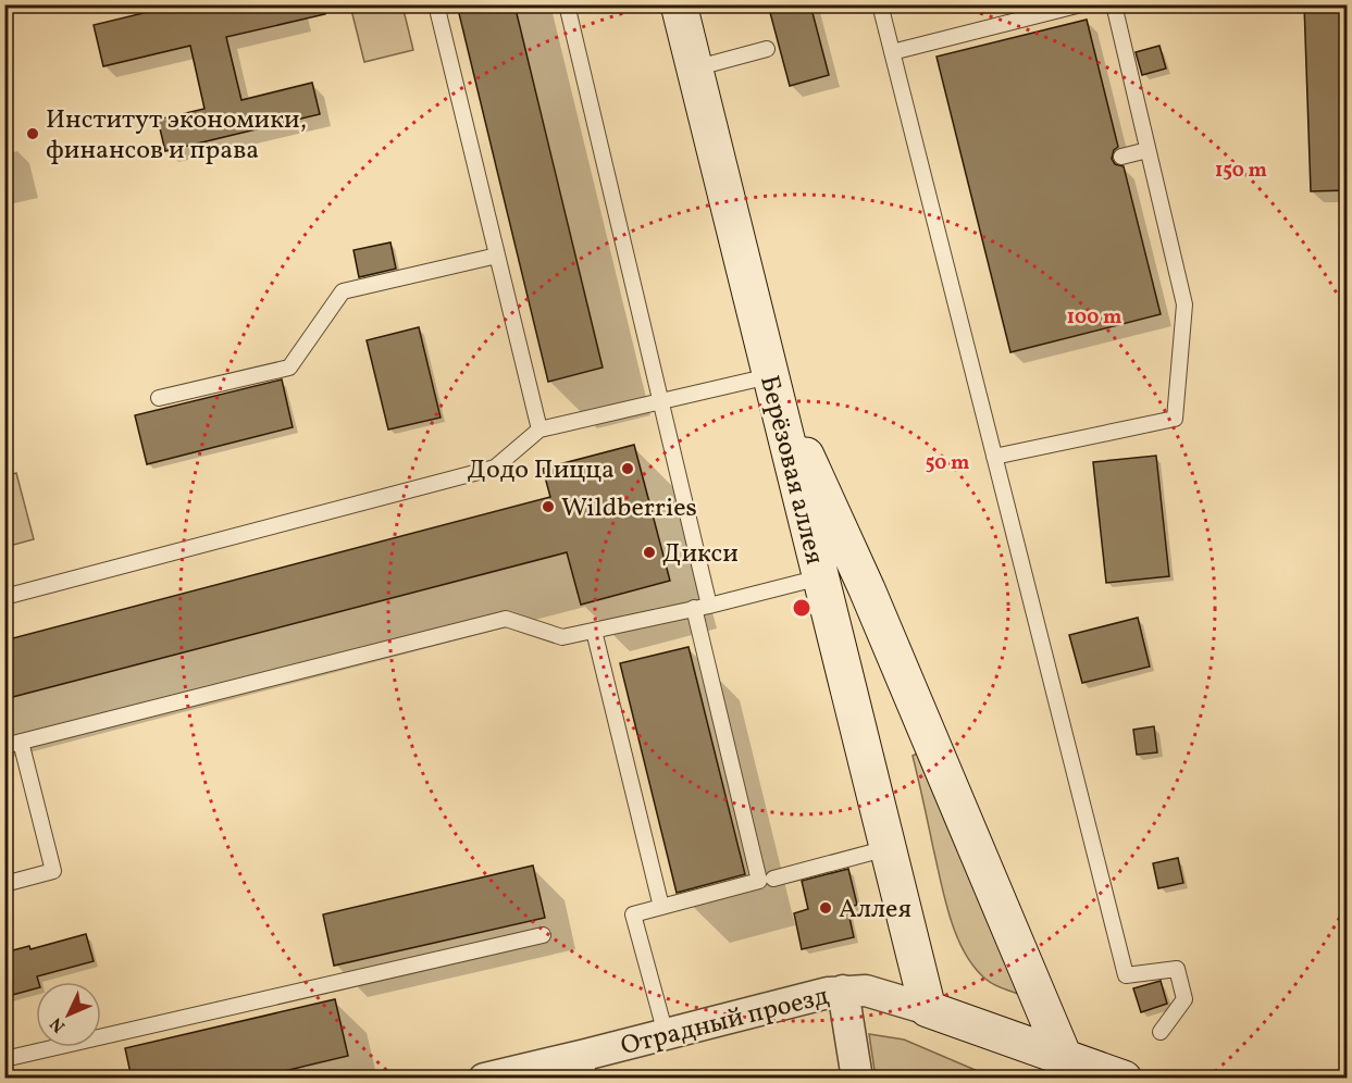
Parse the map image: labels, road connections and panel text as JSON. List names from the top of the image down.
{
  "streets": {
    "main road": ["Берёзовая аллея"],
    "street": ["Отрадный проезд"]
  },
  "crossings": [
    ["Берёзовая аллея", "Отрадный проезд"]
  ],
  "places": [
    "Институт экономики, финансов и права",
    "Додо Пицца",
    "Wildberries",
    "Дикси",
    "Аллея"
  ],
  "north": "bottom left",
  "rings": ["150 m", "100 m", "50 m"]
}
